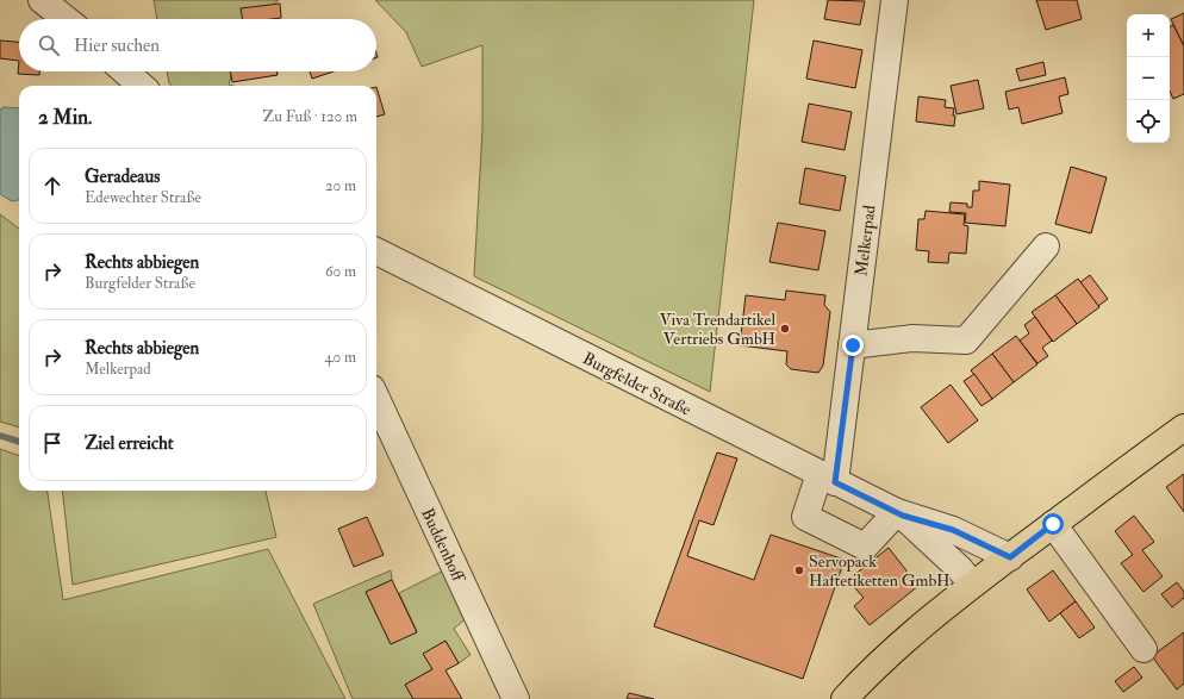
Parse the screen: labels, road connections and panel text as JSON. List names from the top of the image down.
{
  "streets": {
    "street": ["Melkerpad", "Burgfelder Straße", "Buddenhoff"]
  },
  "crossings": [
    ["Melkerpad", "Burgfelder Straße"]
  ],
  "places": ["Viva Trendartikel Vertriebs GmbH", "Servopack Haftetiketten GmbH"],
  "page": {
    "map_buttons": ["+", "−"],
    "search": "Hier suchen",
    "heading": ["2 Min.", "Zu Fuß · 120 m"],
    "list": [
      ["Geradeaus", "Edewechter Straße", "20 m"],
      ["Rechts abbiegen", "Burgfelder Straße", "60 m"],
      ["Rechts abbiegen", "Melkerpad", "40 m"],
      "Ziel erreicht"
    ]
  }
}
